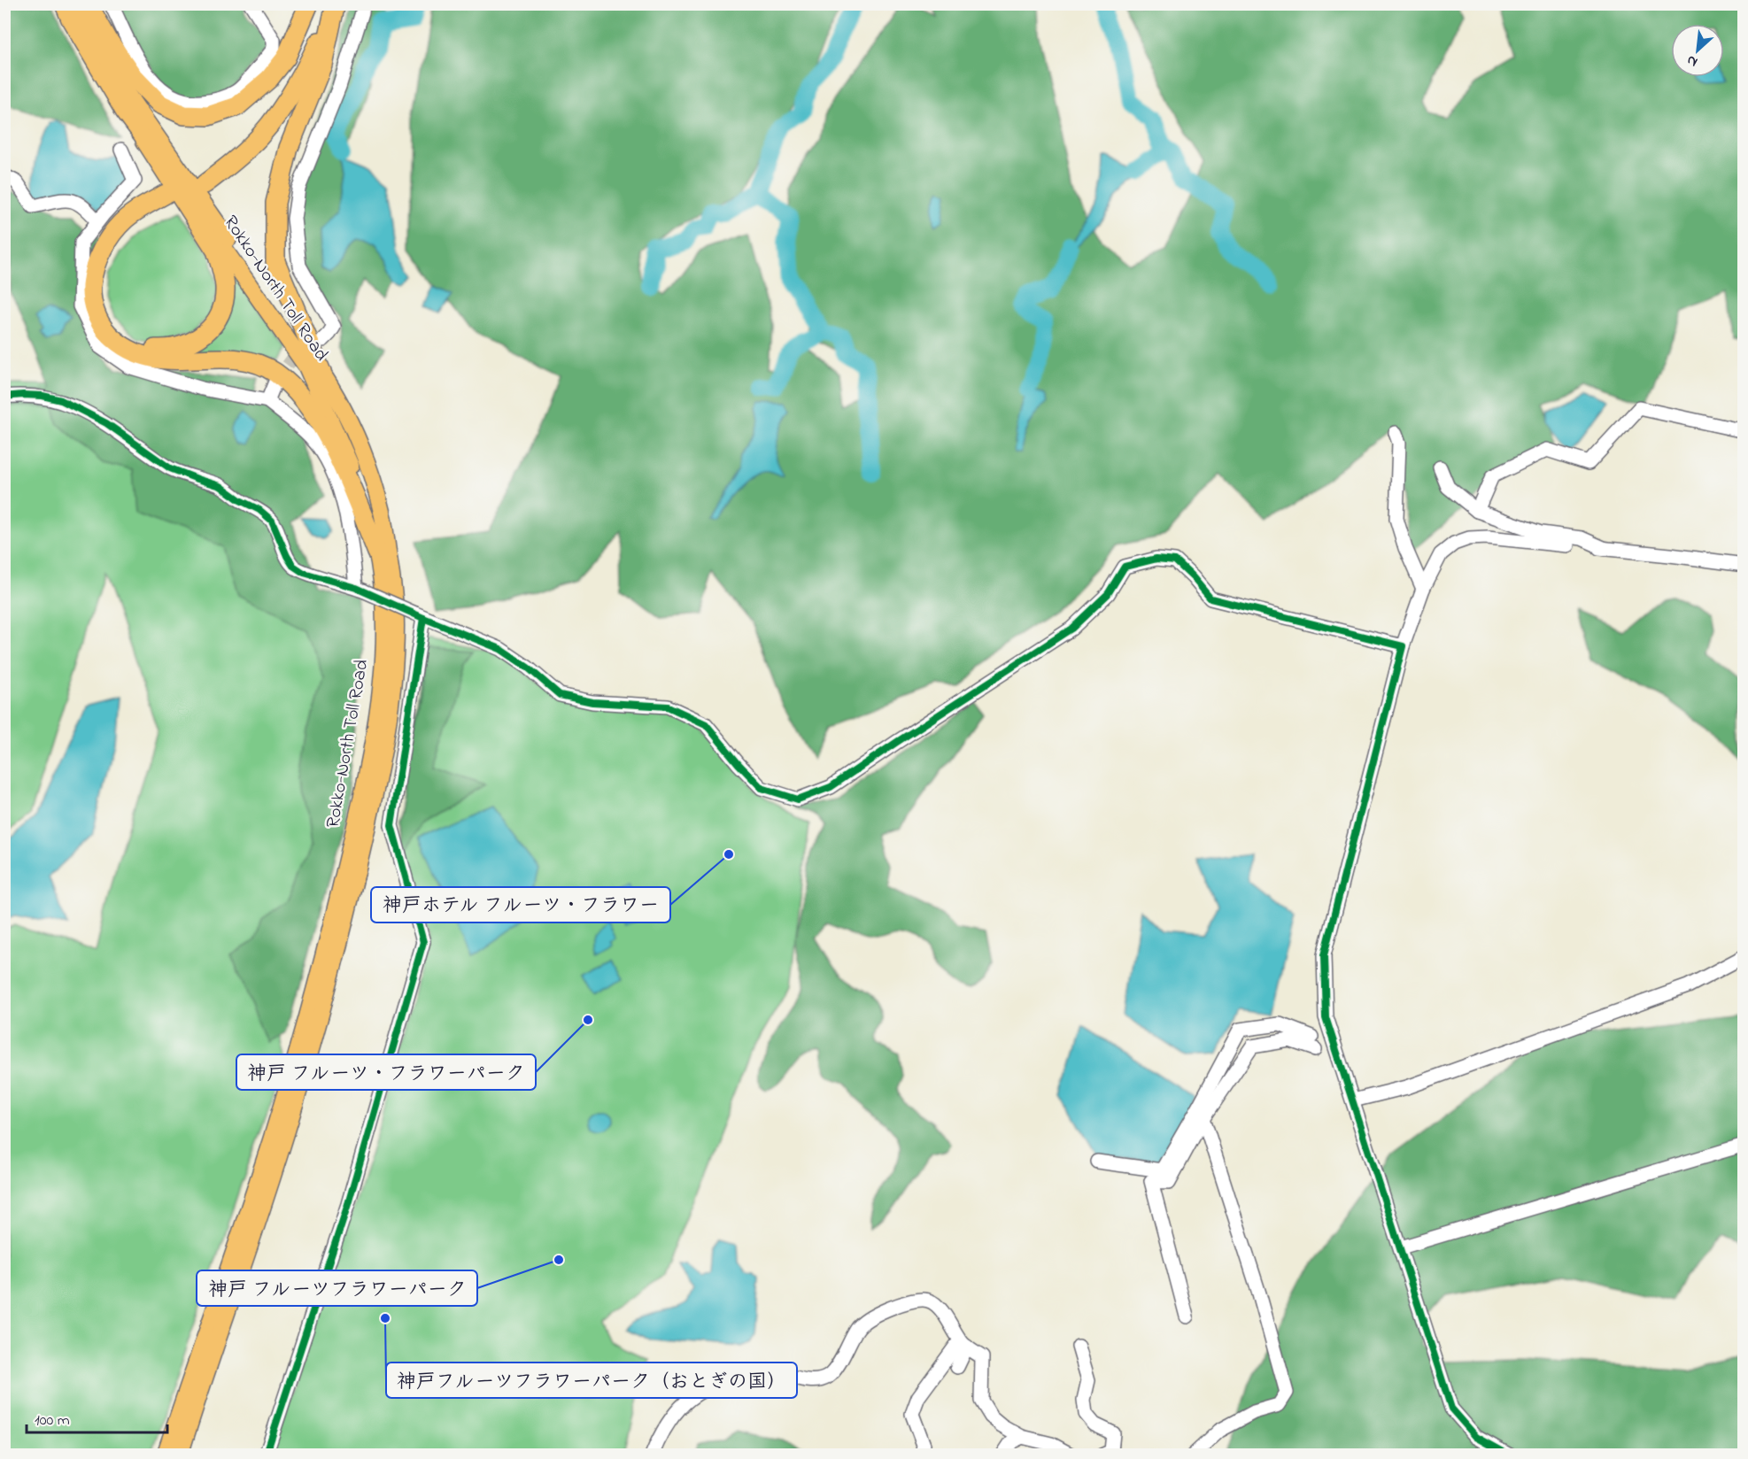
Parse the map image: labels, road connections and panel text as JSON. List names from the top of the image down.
{
  "streets": {
    "main road": ["Rokko-North Toll Road"]
  },
  "places": [
    "神戸ホテル フルーツ・フラワー",
    "神戸 フルーツ・フラワーパーク",
    "神戸 フルーツフラワーパーク",
    "神戸フルーツフラワーパーク（おとぎの国）"
  ],
  "scale_bar": "100 m",
  "north": "bottom left"
}
